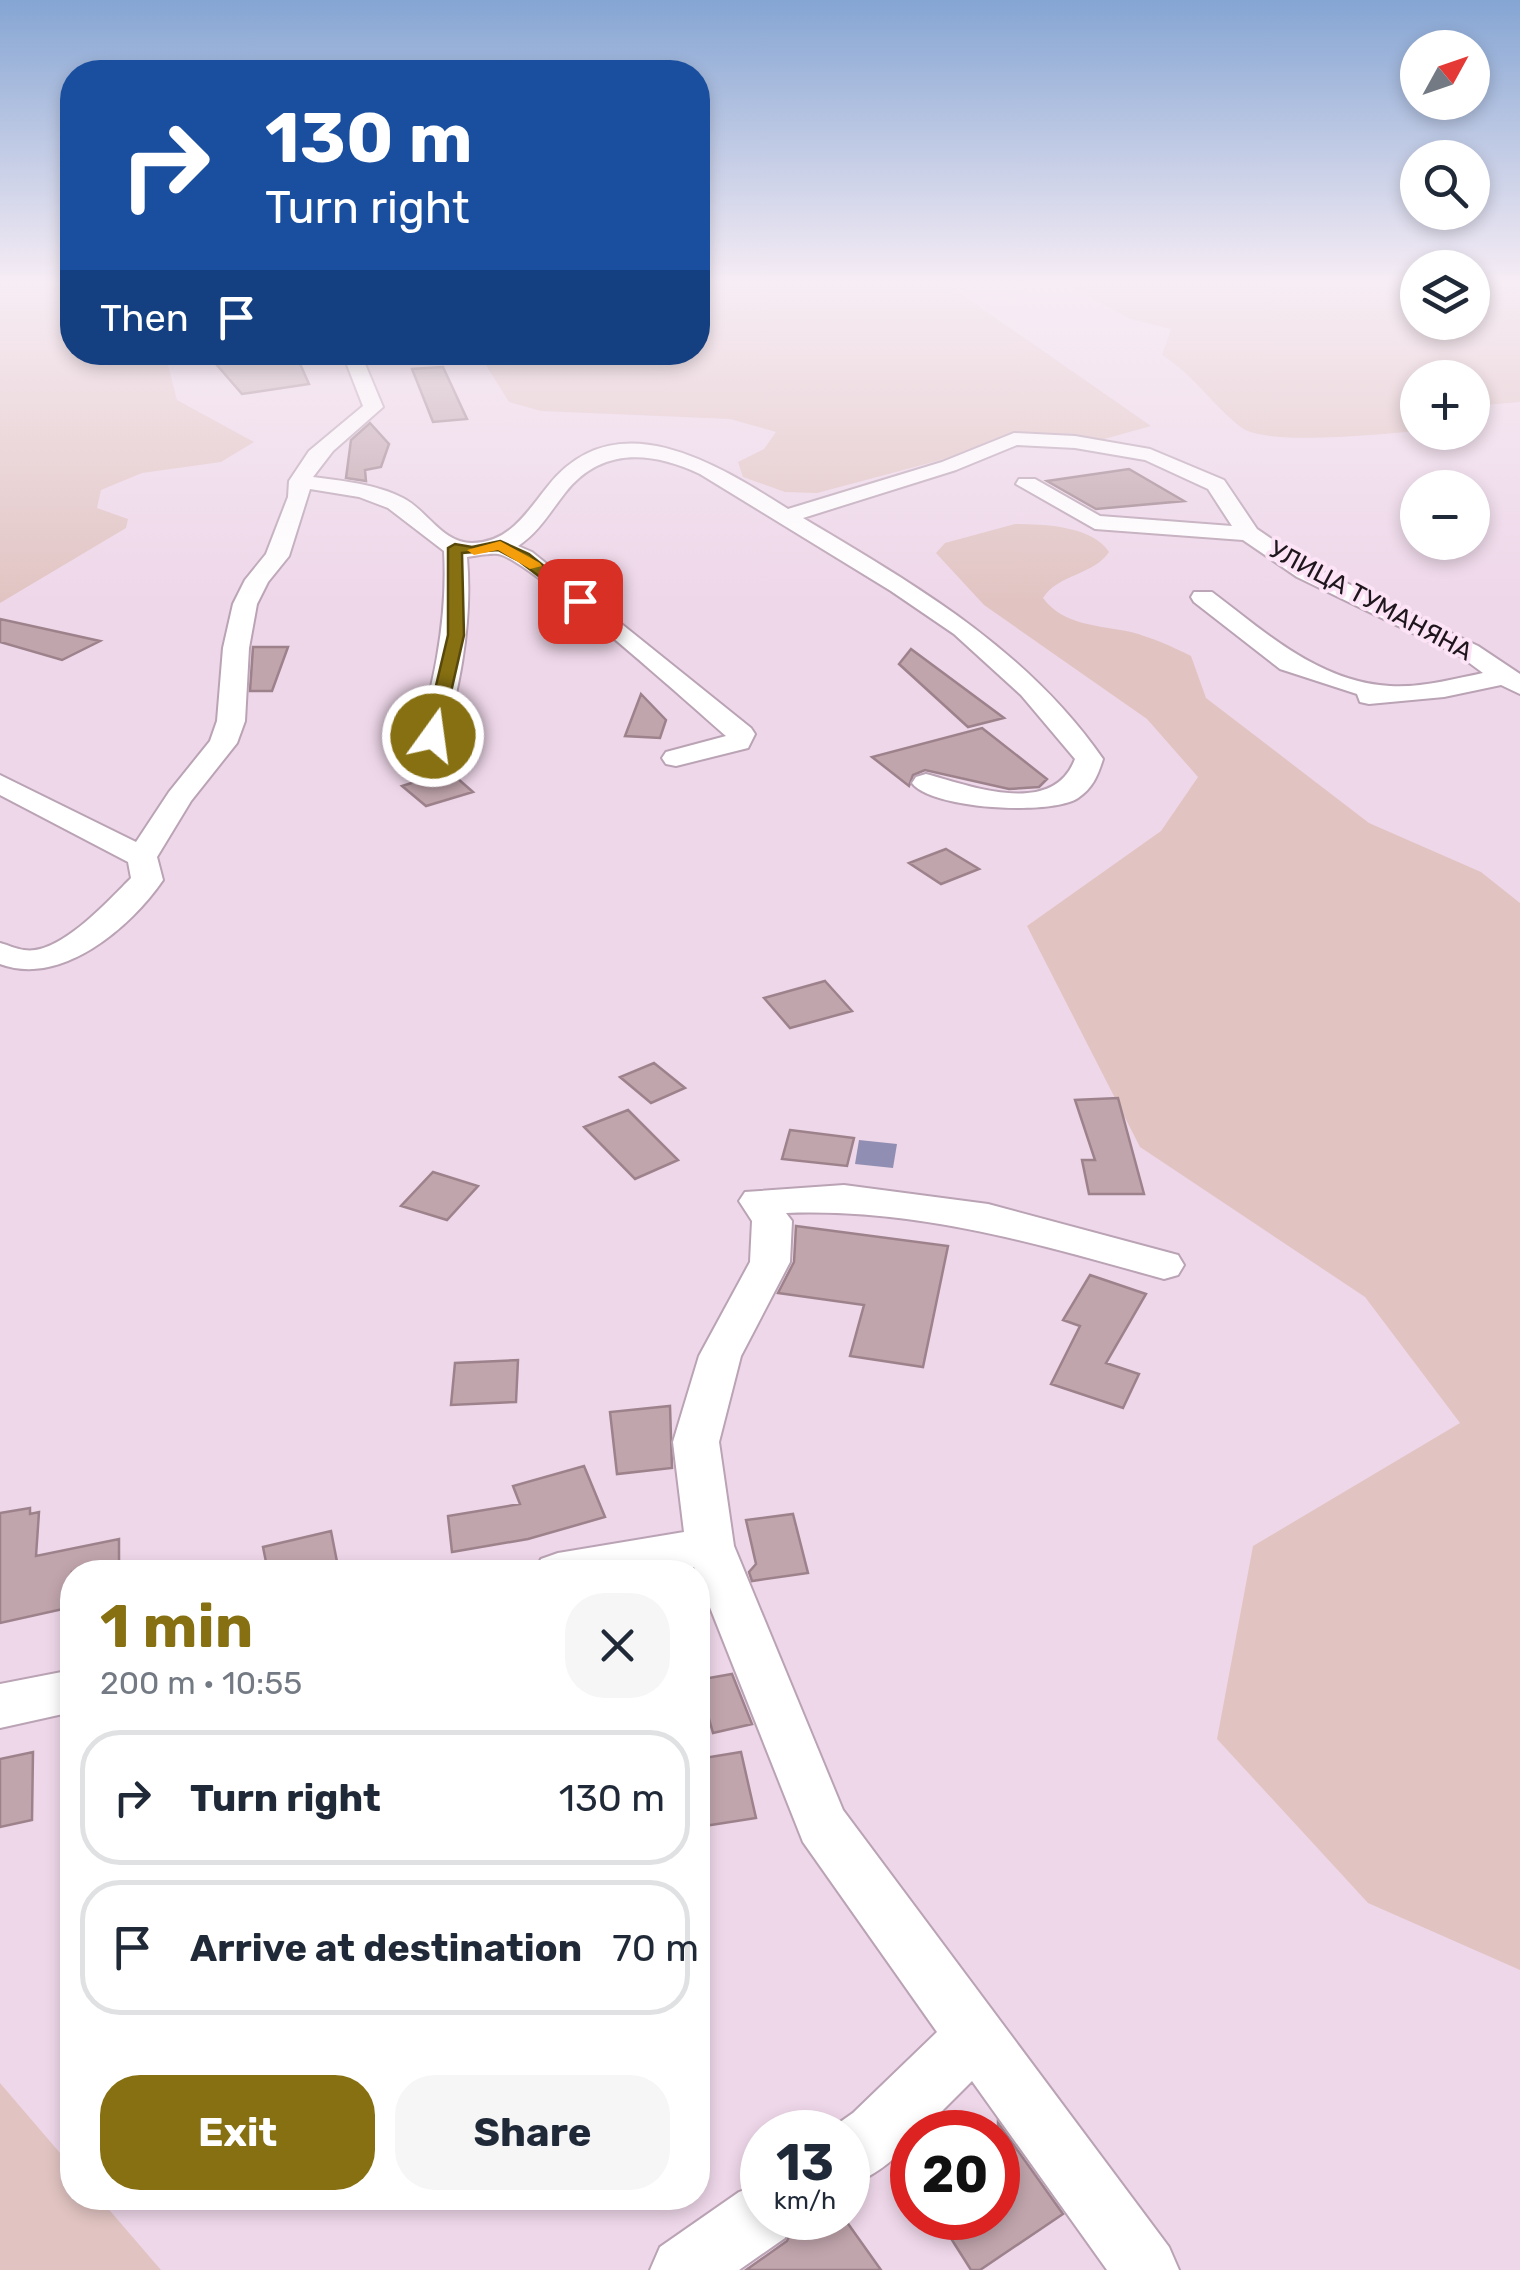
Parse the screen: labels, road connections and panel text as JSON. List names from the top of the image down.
{
  "streets": {
    "street": ["УЛИЦА ТУМАНЯНА"]
  },
  "north": "top right",
  "page": {
    "map_buttons": ["+", "−"],
    "turn": ["130 m", "Turn right"],
    "then": "Then",
    "heading": ["1 min", "200 m · 10:55"],
    "list": [
      {
        "name": "Turn right",
        "value": "130 m"
      },
      {
        "name": "Arrive at destination",
        "value": "70 m"
      }
    ],
    "buttons": ["Exit", "Share"],
    "speed": "13 km/h",
    "limit": "20"
  }
}
